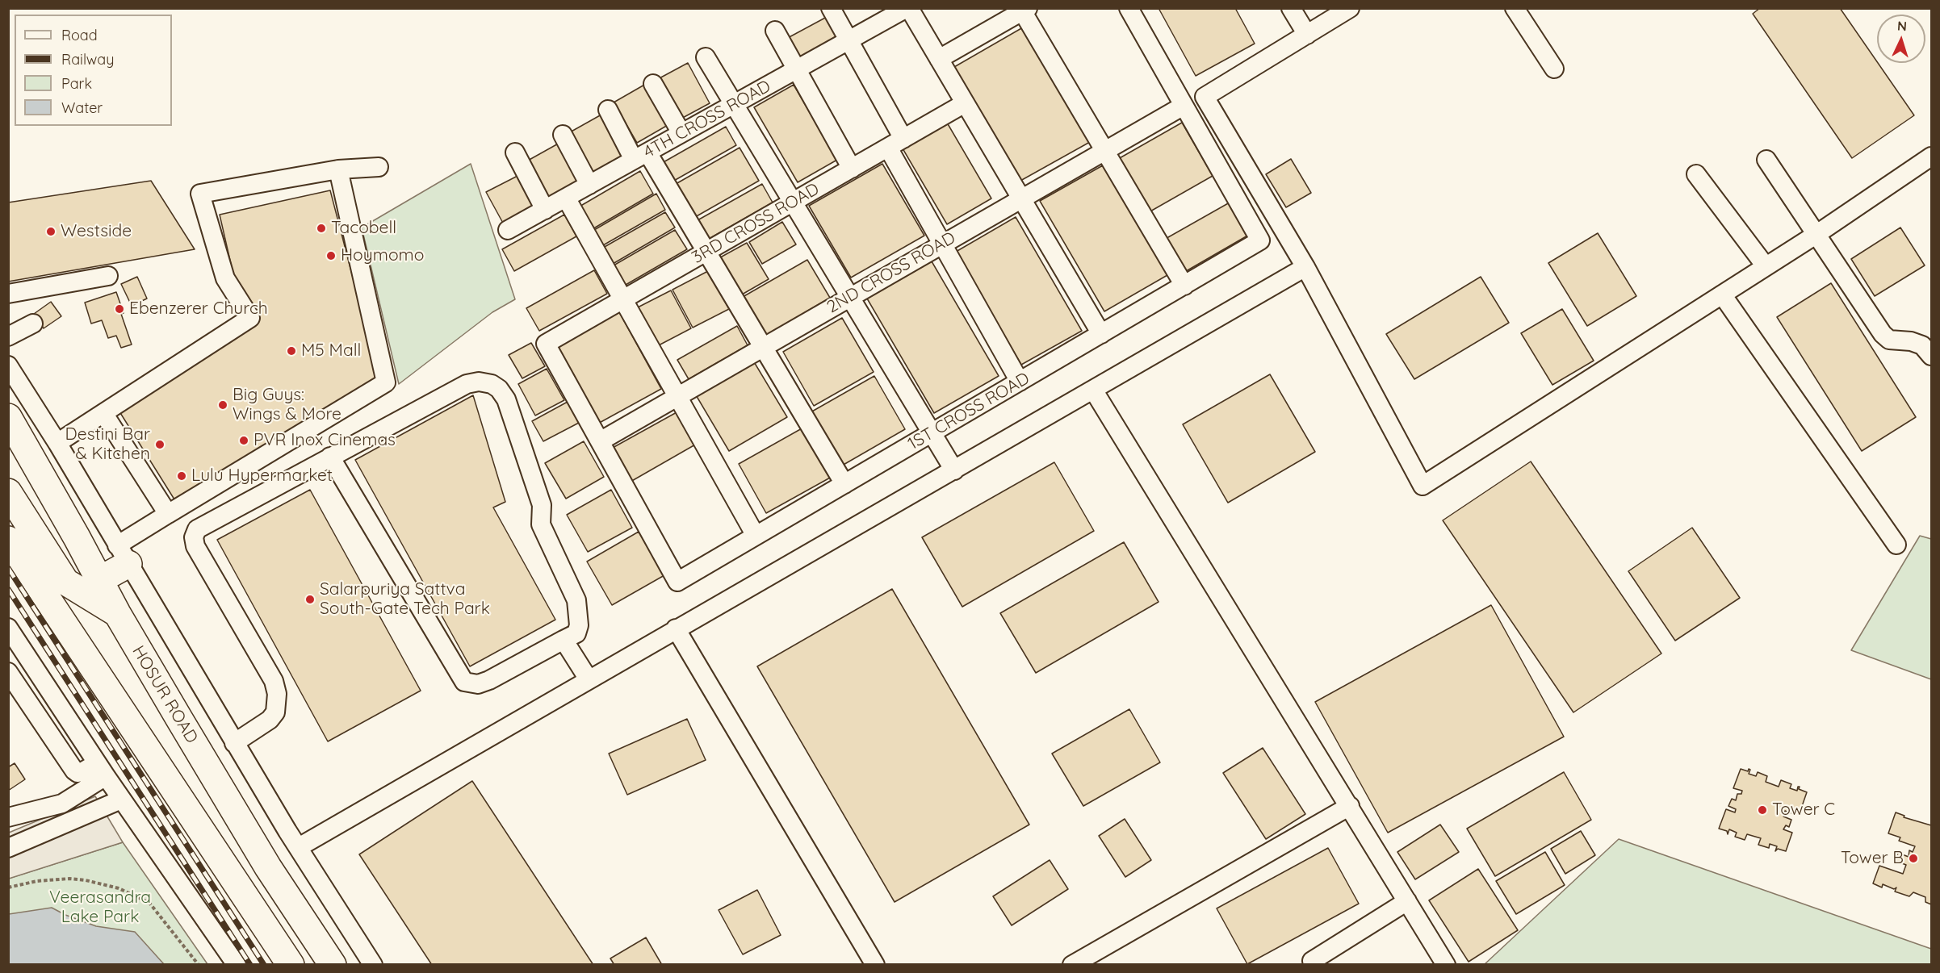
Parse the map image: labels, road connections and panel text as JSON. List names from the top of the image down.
{
  "streets": {
    "highway": ["HOSUR ROAD"],
    "street": [
      "4TH CROSS ROAD",
      "3RD CROSS ROAD",
      "2ND CROSS ROAD",
      "1ST CROSS ROAD"
    ]
  },
  "crossings": [
    ["3RD CROSS ROAD", "2ND CROSS ROAD"],
    ["3RD CROSS ROAD", "1ST CROSS ROAD"],
    ["2ND CROSS ROAD", "1ST CROSS ROAD"]
  ],
  "parks": ["Veerasandra Lake Park"],
  "places": [
    "Tacobell",
    "Westside",
    "Hoymomo",
    "Ebenzerer Church",
    "M5 Mall",
    "Big Guys: Wings & More",
    "PVR Inox Cinemas",
    "Destini Bar & Kitchen",
    "Lulu Hypermarket",
    "Salarpuriya Sattva South-Gate Tech Park",
    "Tower C",
    "Tower B"
  ],
  "legend": [
    "Road",
    "Railway",
    "Park",
    "Water"
  ],
  "north": "top"
}
